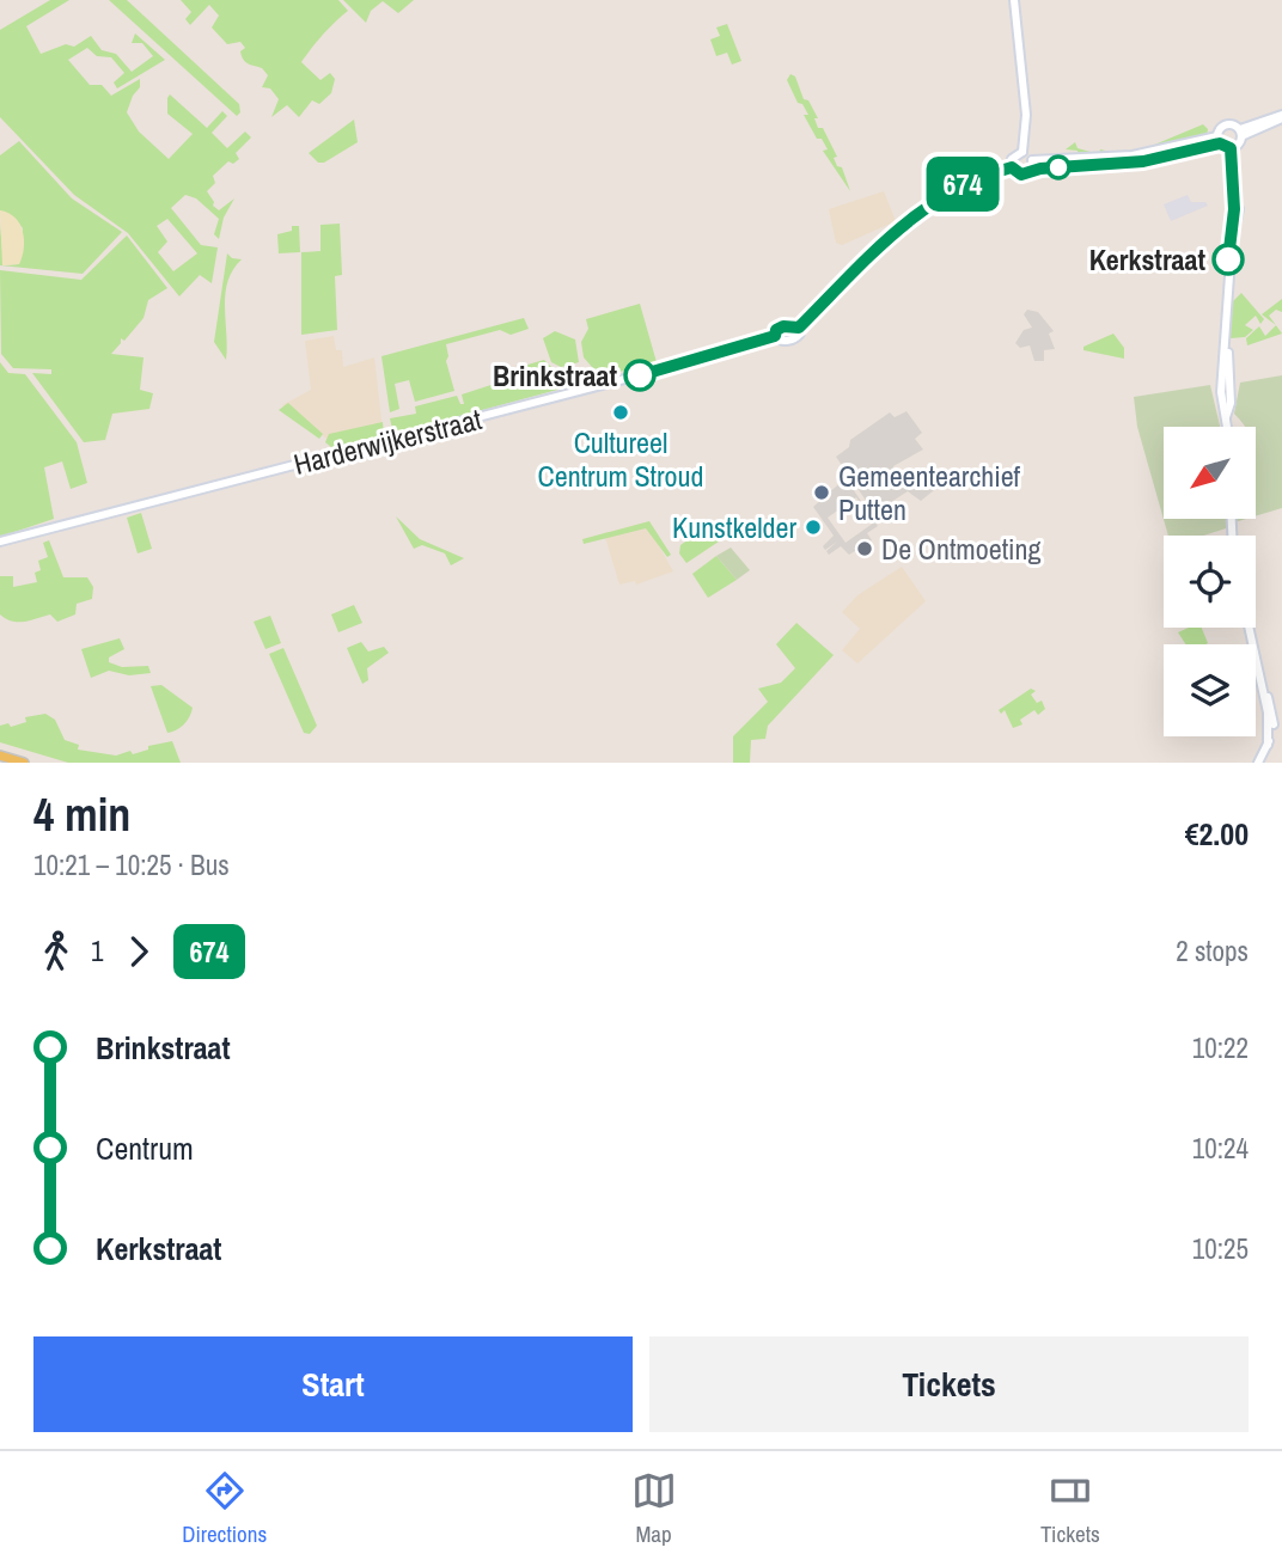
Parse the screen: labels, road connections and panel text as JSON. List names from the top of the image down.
{
  "streets": {
    "main road": ["Harderwijkerstraat"]
  },
  "places": [
    "Kerkstraat",
    "Brinkstraat",
    "Cultureel Centrum Stroud",
    "Gemeentearchief Putten",
    "Kunstkelder",
    "De Ontmoeting"
  ],
  "lines": ["bus line 674"],
  "north": "bottom left",
  "page": {
    "on_map": "674",
    "heading": ["4 min", "10:21 – 10:25 · Bus", "€2.00"],
    "legs": ["1", "674", "2 stops"],
    "list": [
      {
        "name": "Brinkstraat",
        "value": "10:22"
      },
      {
        "name": "Centrum",
        "value": "10:24"
      },
      {
        "name": "Kerkstraat",
        "value": "10:25"
      }
    ],
    "buttons": ["Start", "Tickets"],
    "tabs": ["Directions", "Map", "Tickets"]
  }
}
